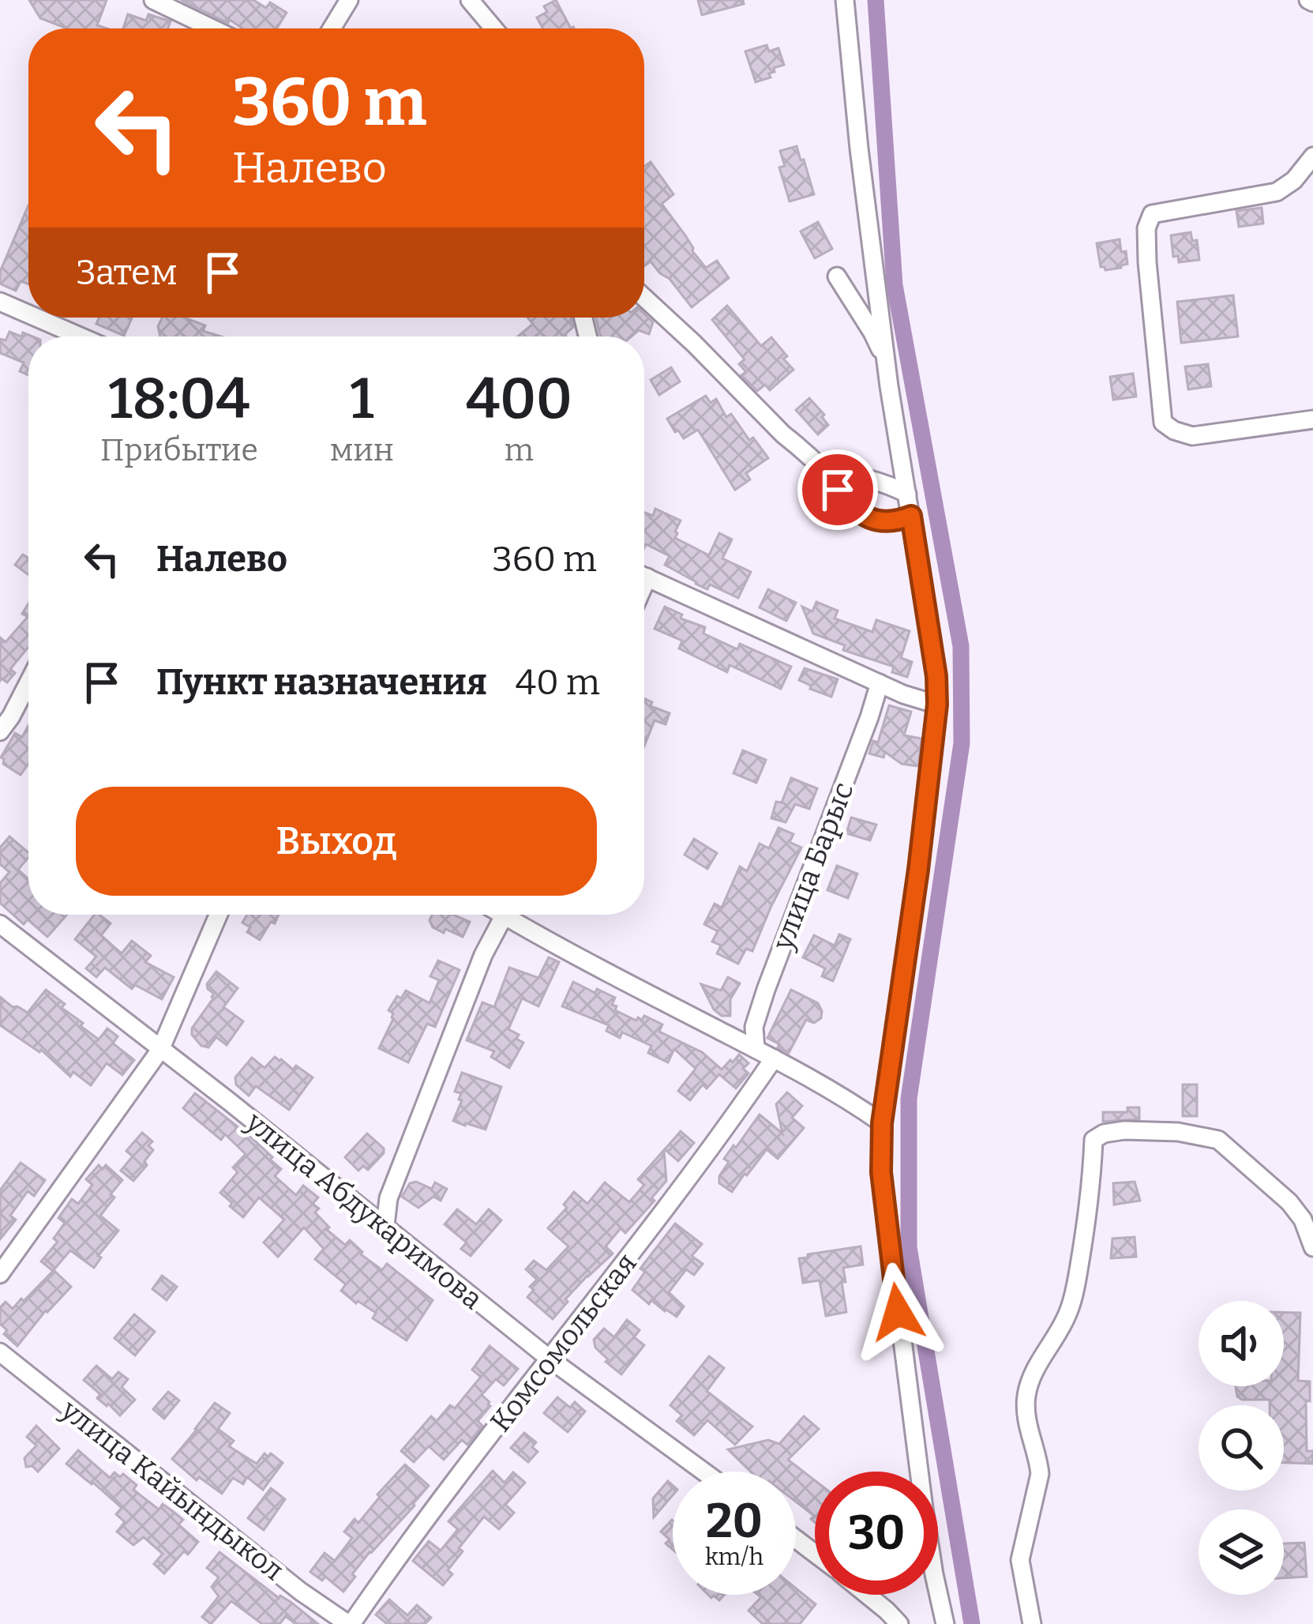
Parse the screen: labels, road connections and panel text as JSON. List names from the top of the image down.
{
  "streets": {
    "street": [
      "улица Барыс",
      "улица Абдукаримова",
      "Комсомольская",
      "улица Кайындыкол"
    ]
  },
  "crossings": [
    ["улица Абдукаримова", "Комсомольская"],
    ["Комсомольская", "улица Кайындыкол"]
  ],
  "page": {
    "turn": ["360 m", "Налево"],
    "then": "Затем",
    "eta": [
      "18:04",
      "Прибытие",
      "1",
      "мин",
      "400",
      "m"
    ],
    "list": [
      {
        "name": "Налево",
        "value": "360 m"
      },
      {
        "name": "Пункт назначения",
        "value": "40 m"
      }
    ],
    "buttons": "Выход",
    "speed": "20 km/h",
    "limit": "30"
  }
}
